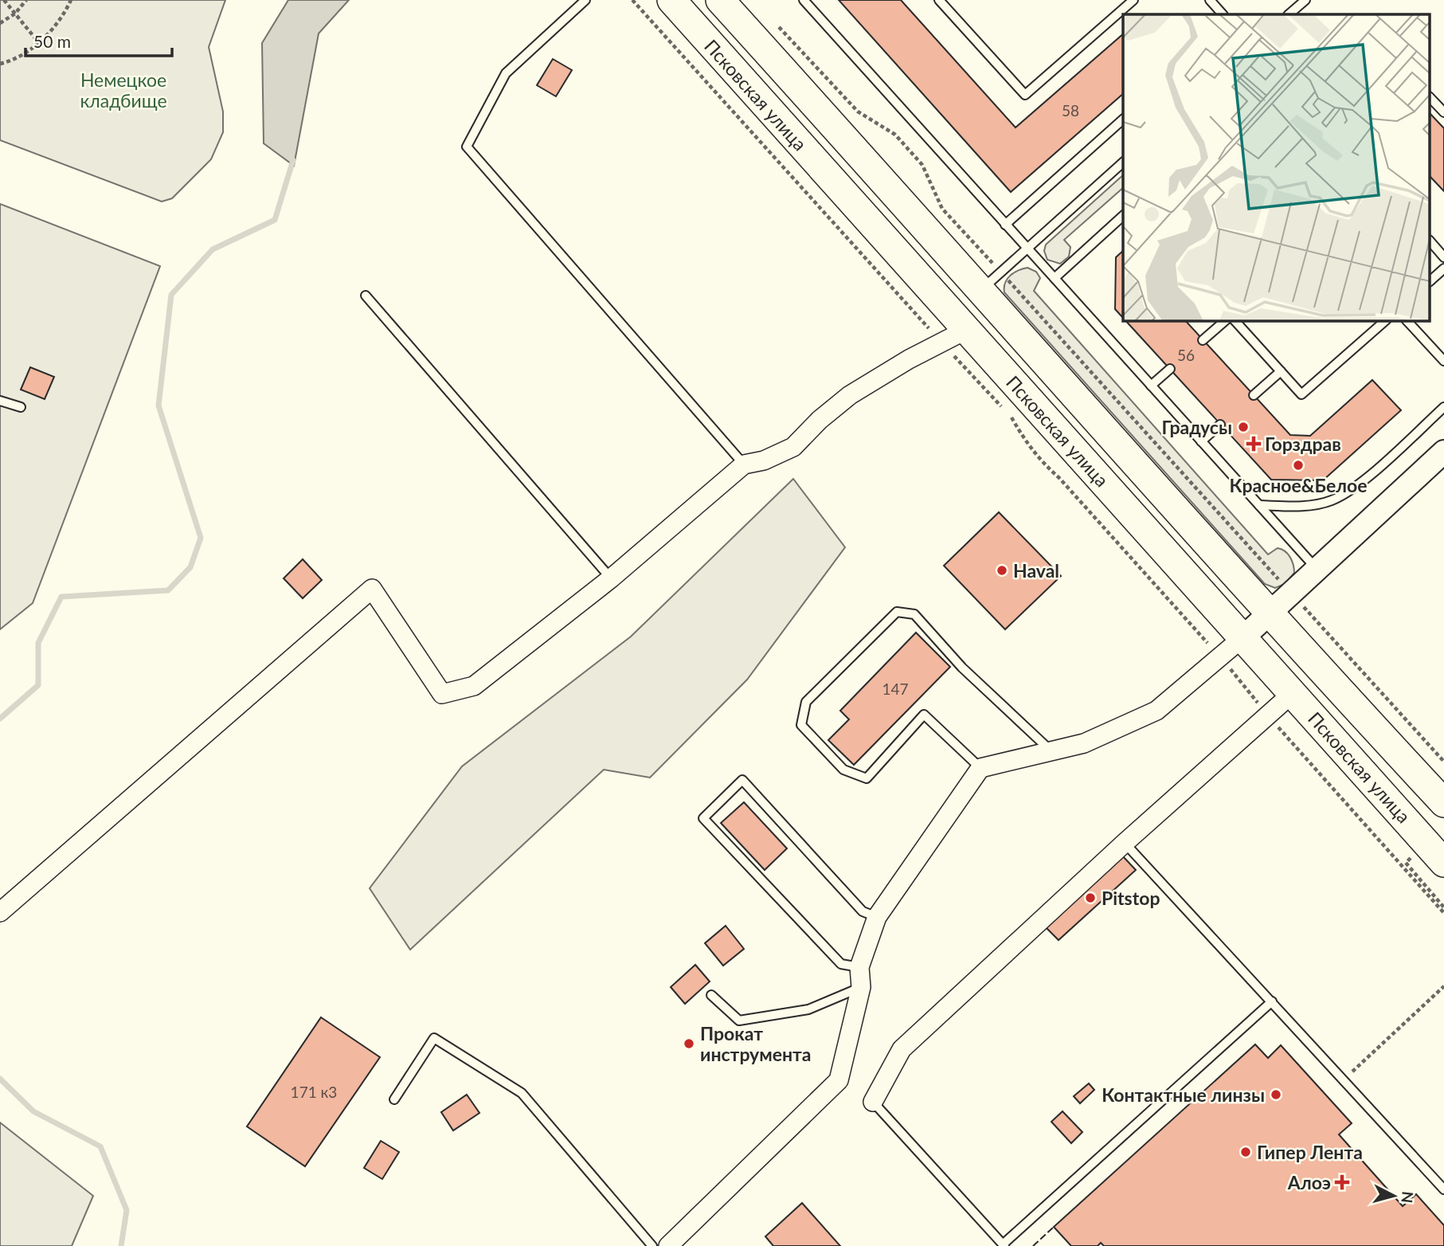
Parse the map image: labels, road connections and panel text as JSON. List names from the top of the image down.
{
  "streets": {
    "main road": ["Псковская улица"]
  },
  "parks": ["Немецкое кладбище"],
  "places": {
    "other": [
      "Градусы",
      "Красное&Белое",
      "Haval",
      "Pitstop",
      "Прокат инструмента",
      "Контактные линзы",
      "Гипер Лента"
    ],
    "health": ["Горздрав", "Алоэ"]
  },
  "house_numbers": [
    "58",
    "56",
    "147",
    "171 к3"
  ],
  "scale_bar": "50 m",
  "north": "right"
}
